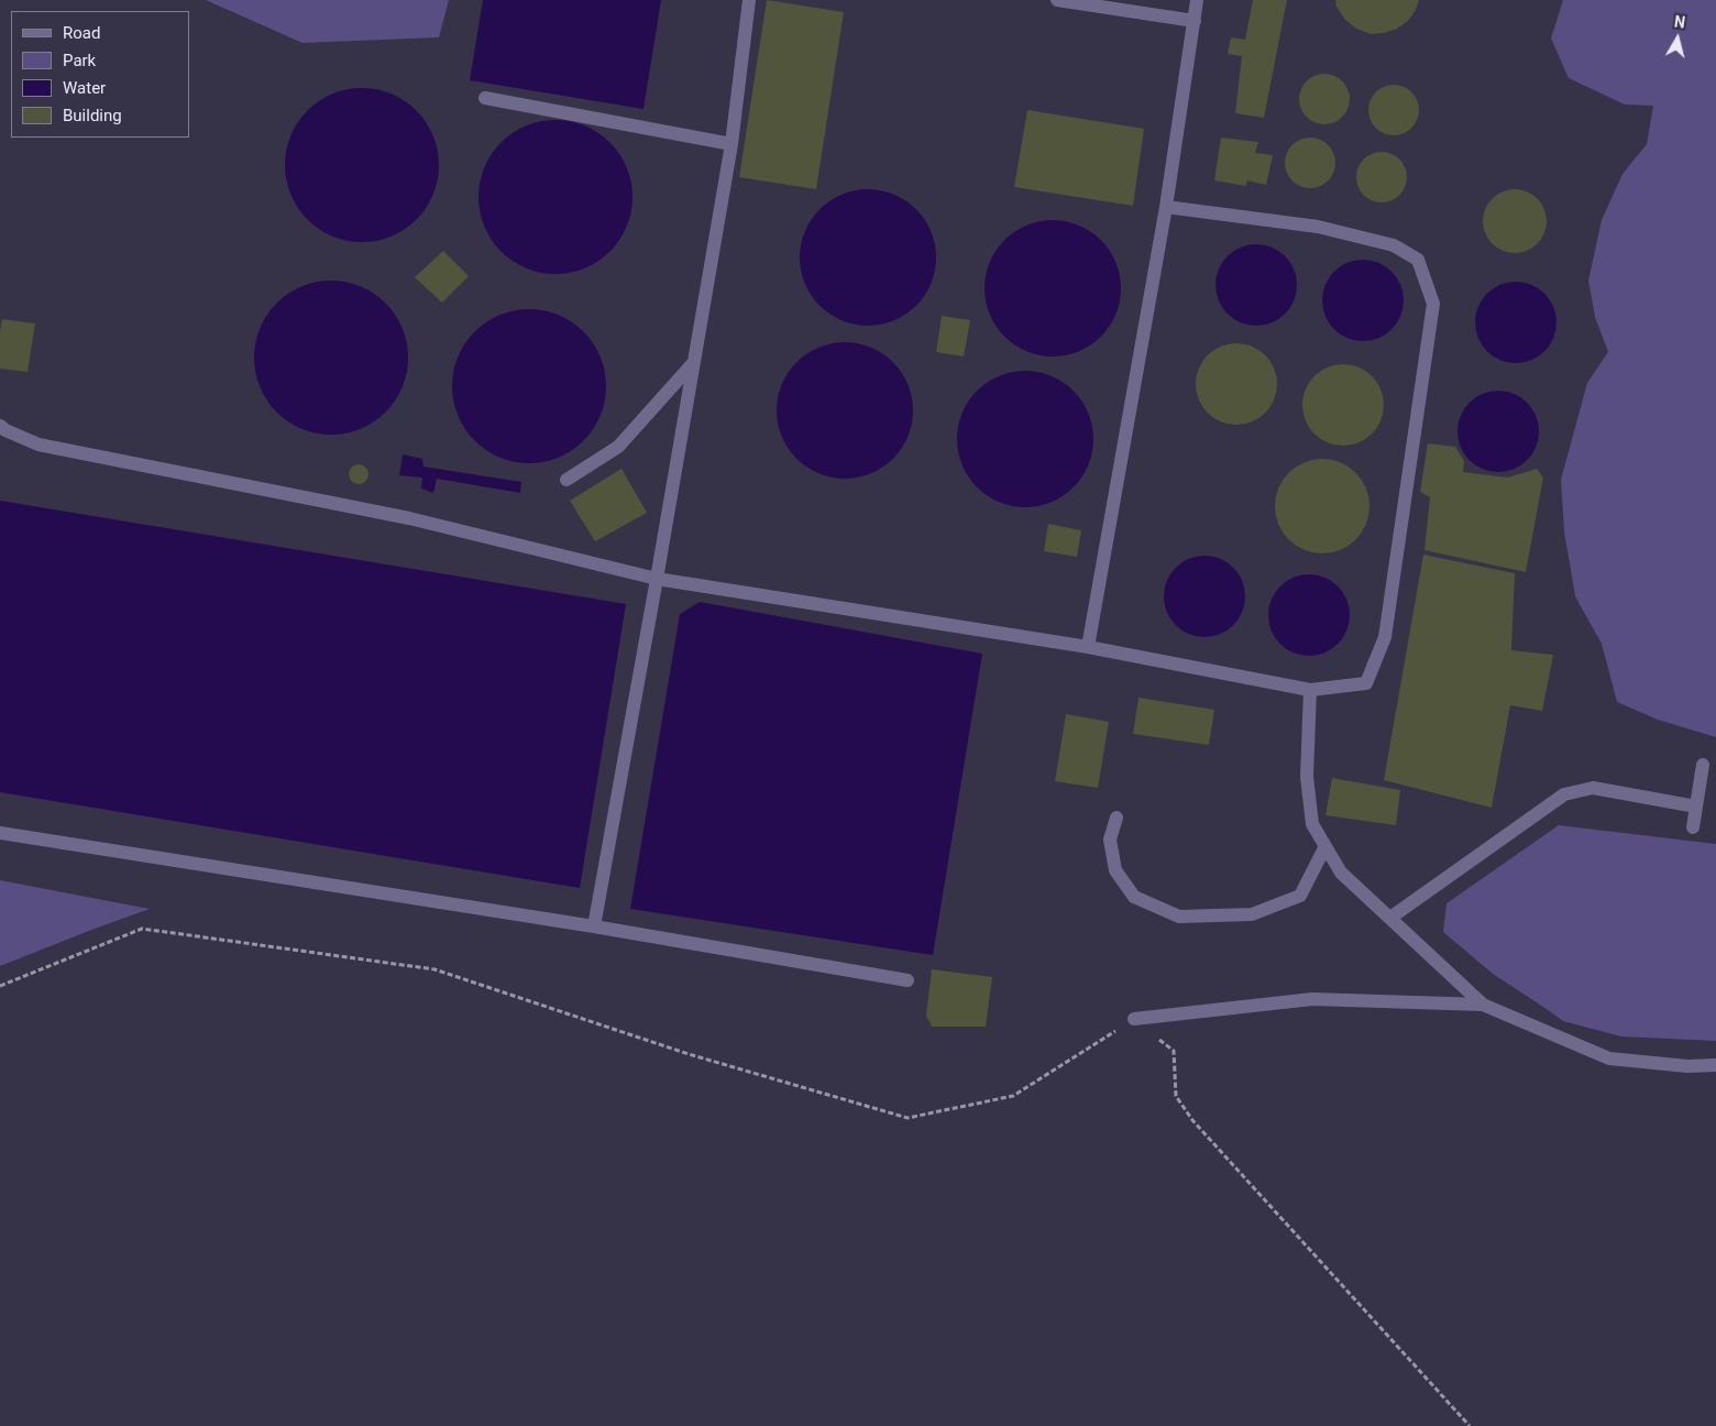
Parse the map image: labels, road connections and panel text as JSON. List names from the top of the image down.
{
  "legend": [
    "Road",
    "Park",
    "Water",
    "Building"
  ],
  "north": "top"
}
